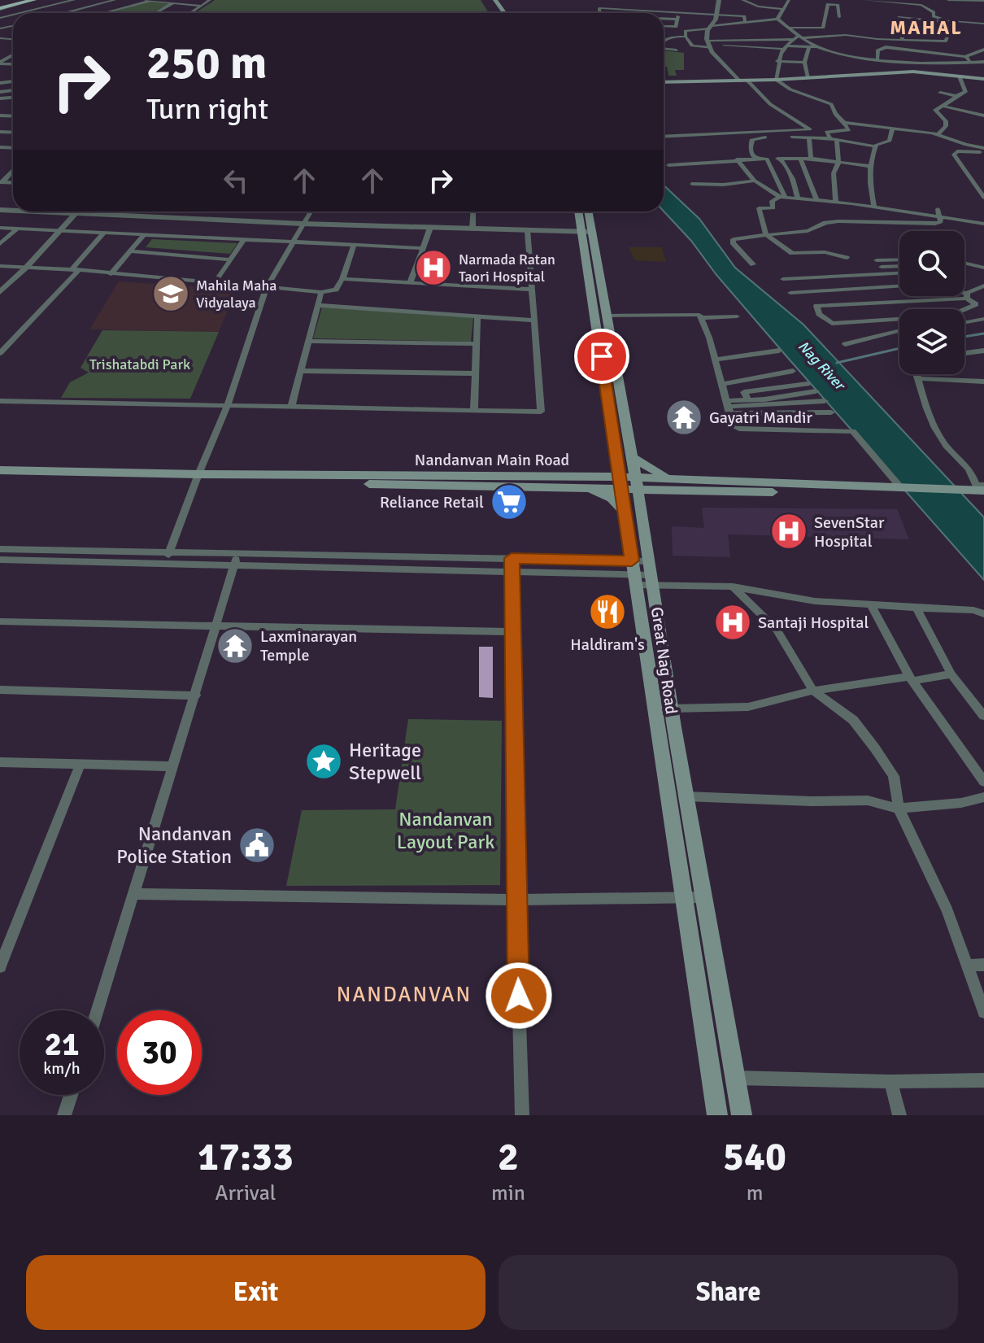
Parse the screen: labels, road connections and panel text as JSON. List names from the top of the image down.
{
  "streets": {
    "main road": ["Great Nag Road"]
  },
  "districts": ["MAHAL", "NANDANVAN"],
  "water": ["Nag River"],
  "parks": ["Trishatabdi Park", "Nandanvan Layout Park"],
  "places": {
    "hospital": ["Narmada Ratan Taori Hospital", "SevenStar Hospital", "Santaji Hospital"],
    "school or university": ["Mahila Maha Vidyalaya"],
    "temple": ["Gayatri Mandir", "Laxminarayan Temple"],
    "supermarket": ["Reliance Retail"],
    "restaurant": ["Haldiram's"],
    "place": ["Heritage Stepwell"],
    "public building": ["Nandanvan Police Station"]
  },
  "page": {
    "turn": ["250 m", "Turn right"],
    "speed": "21 km/h",
    "limit": "30",
    "eta": [
      "17:33",
      "Arrival",
      "2",
      "min",
      "540",
      "m"
    ],
    "buttons": ["Exit", "Share"]
  }
}
